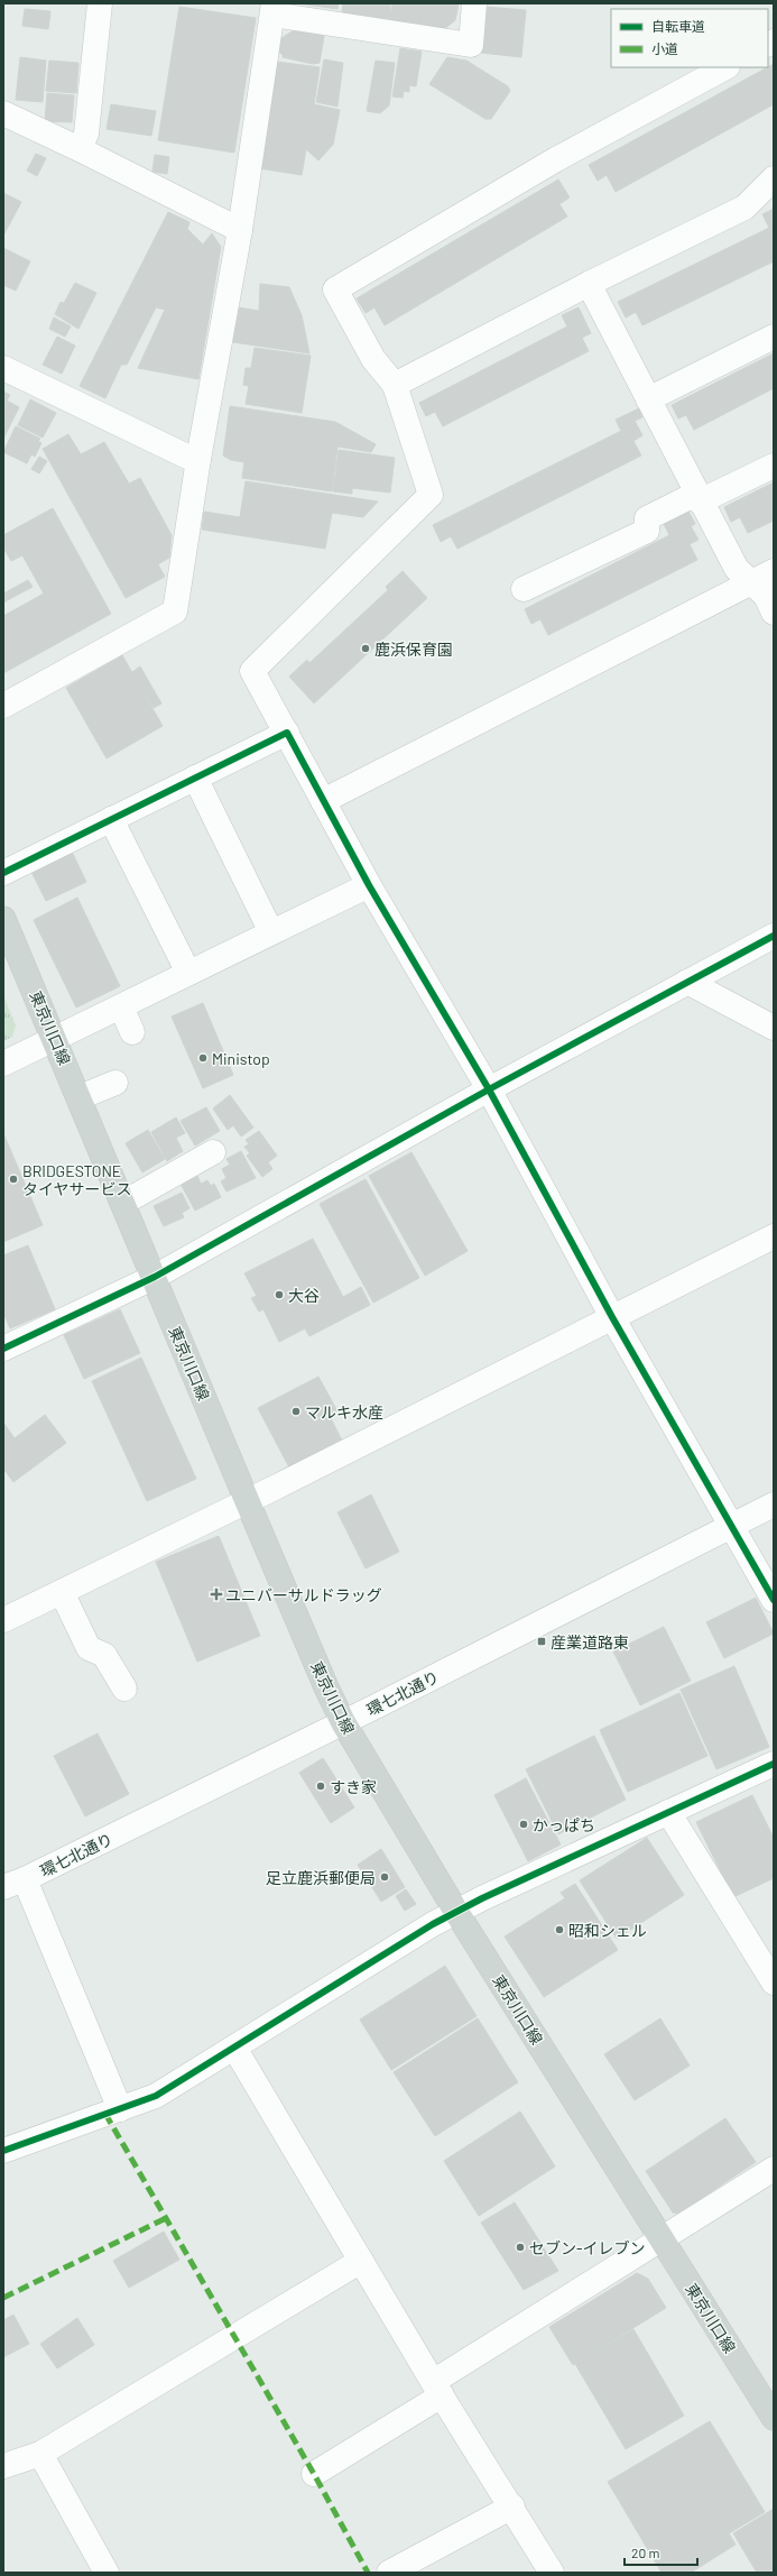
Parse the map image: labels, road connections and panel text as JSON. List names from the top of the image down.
{
  "streets": {
    "main road": ["東京川口線"],
    "street": ["環七北通り"]
  },
  "crossings": [
    ["東京川口線", "環七北通り"]
  ],
  "places": {
    "other": [
      "鹿浜保育園",
      "Ministop",
      "BRIDGESTONE タイヤサービス",
      "大谷",
      "マルキ水産",
      "すき家",
      "かっぱち",
      "足立鹿浜郵便局",
      "昭和シェル",
      "セブン-イレブン"
    ],
    "health": ["ユニバーサルドラッグ"],
    "transit": ["産業道路東"]
  },
  "legend": ["自転車道", "小道"],
  "scale_bar": "20 m"
}
